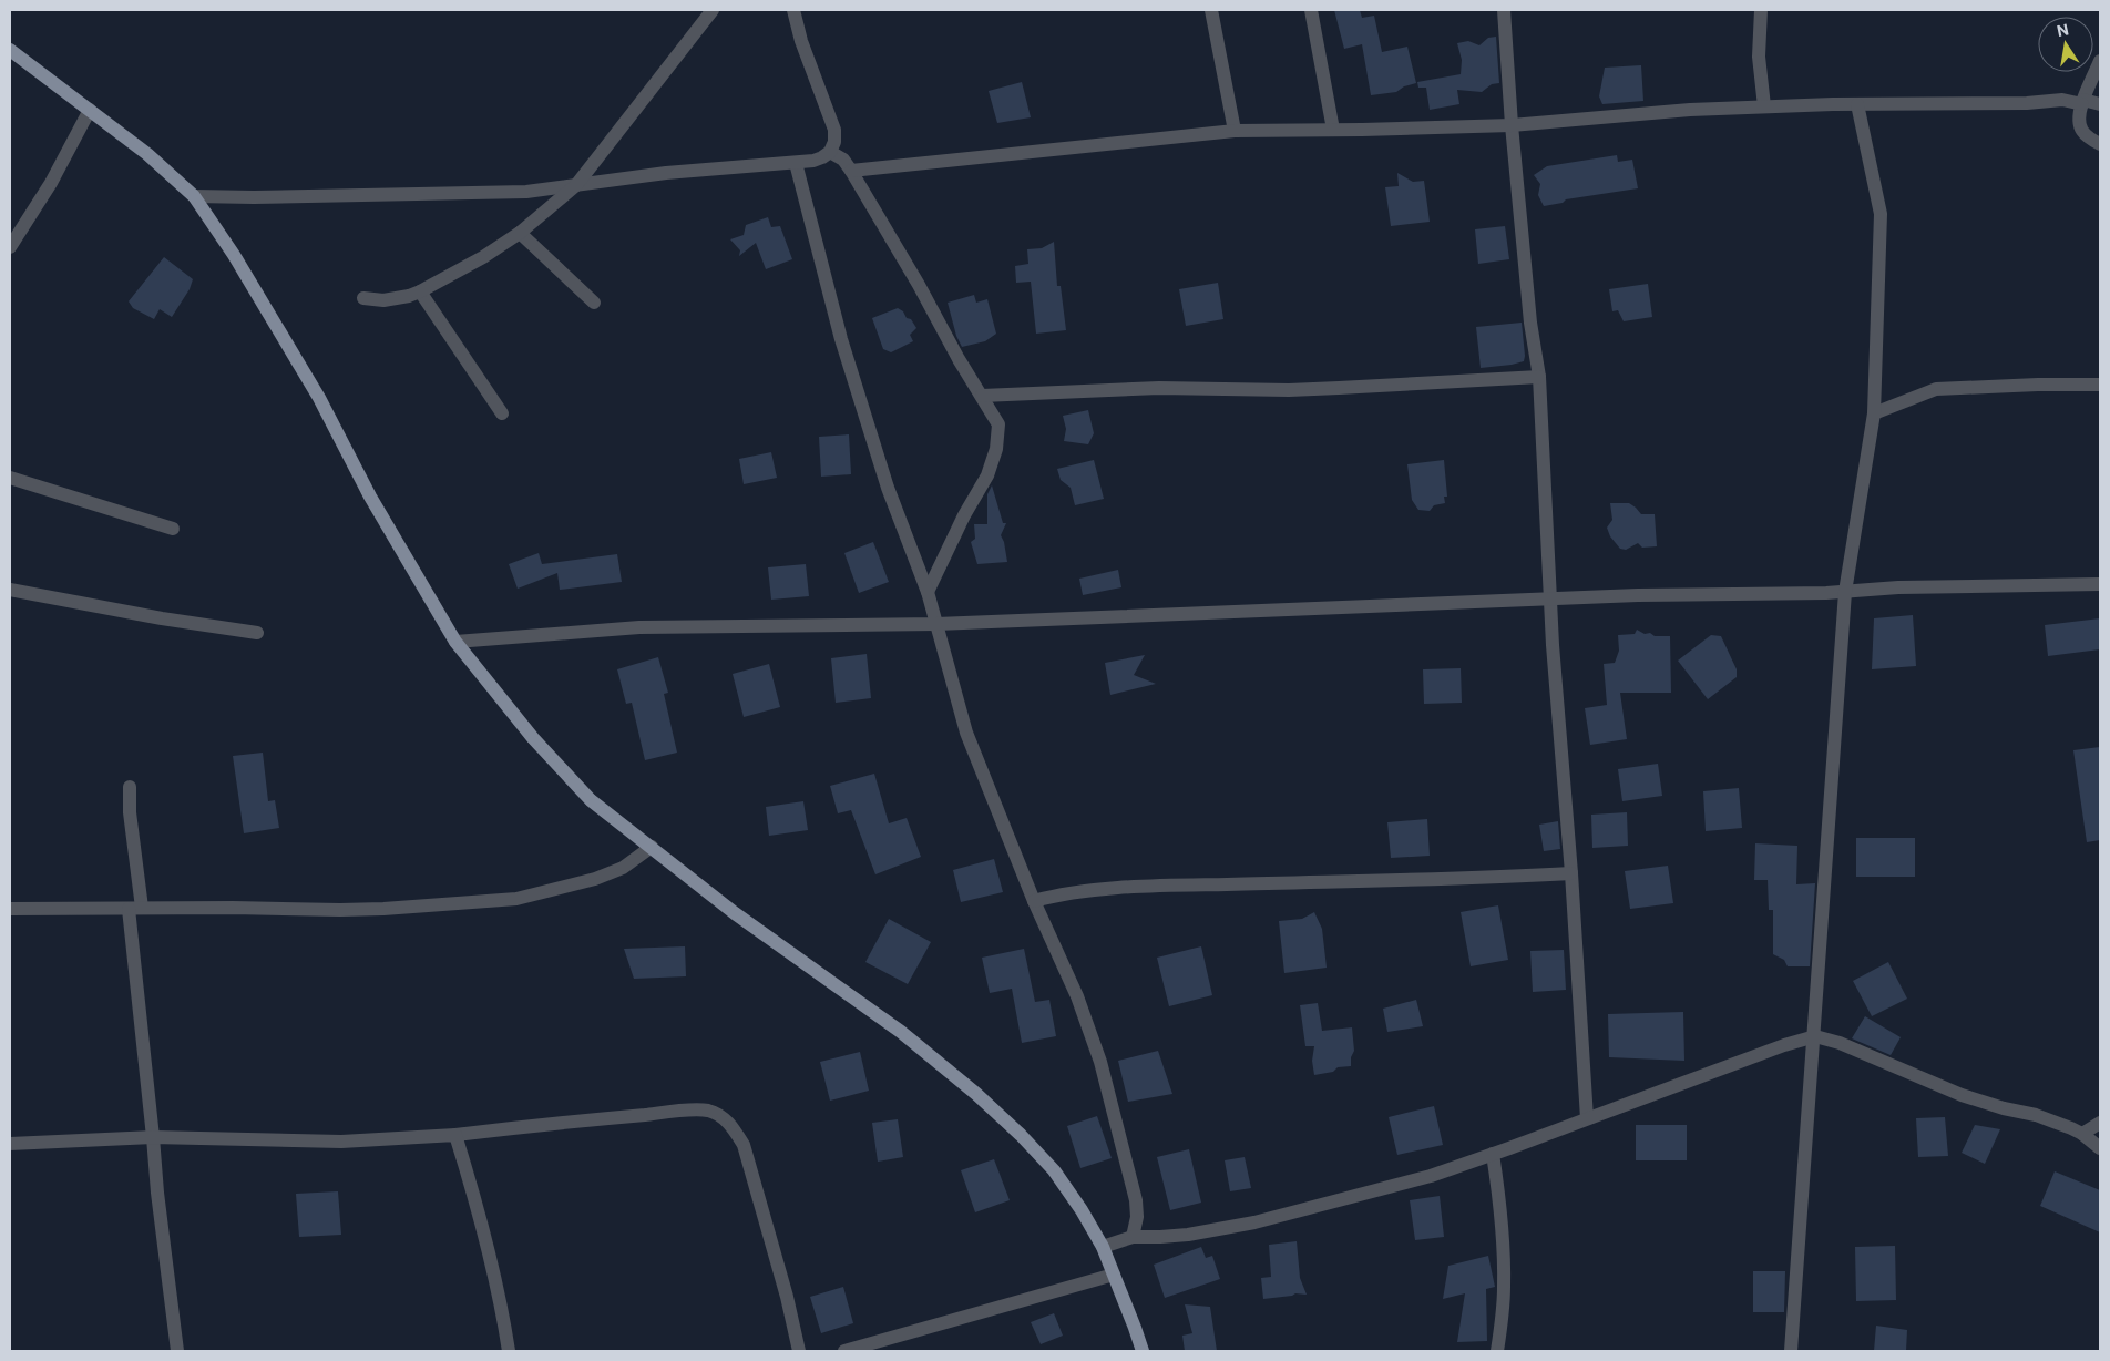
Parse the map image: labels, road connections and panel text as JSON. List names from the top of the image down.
{
  "north": "top"
}
